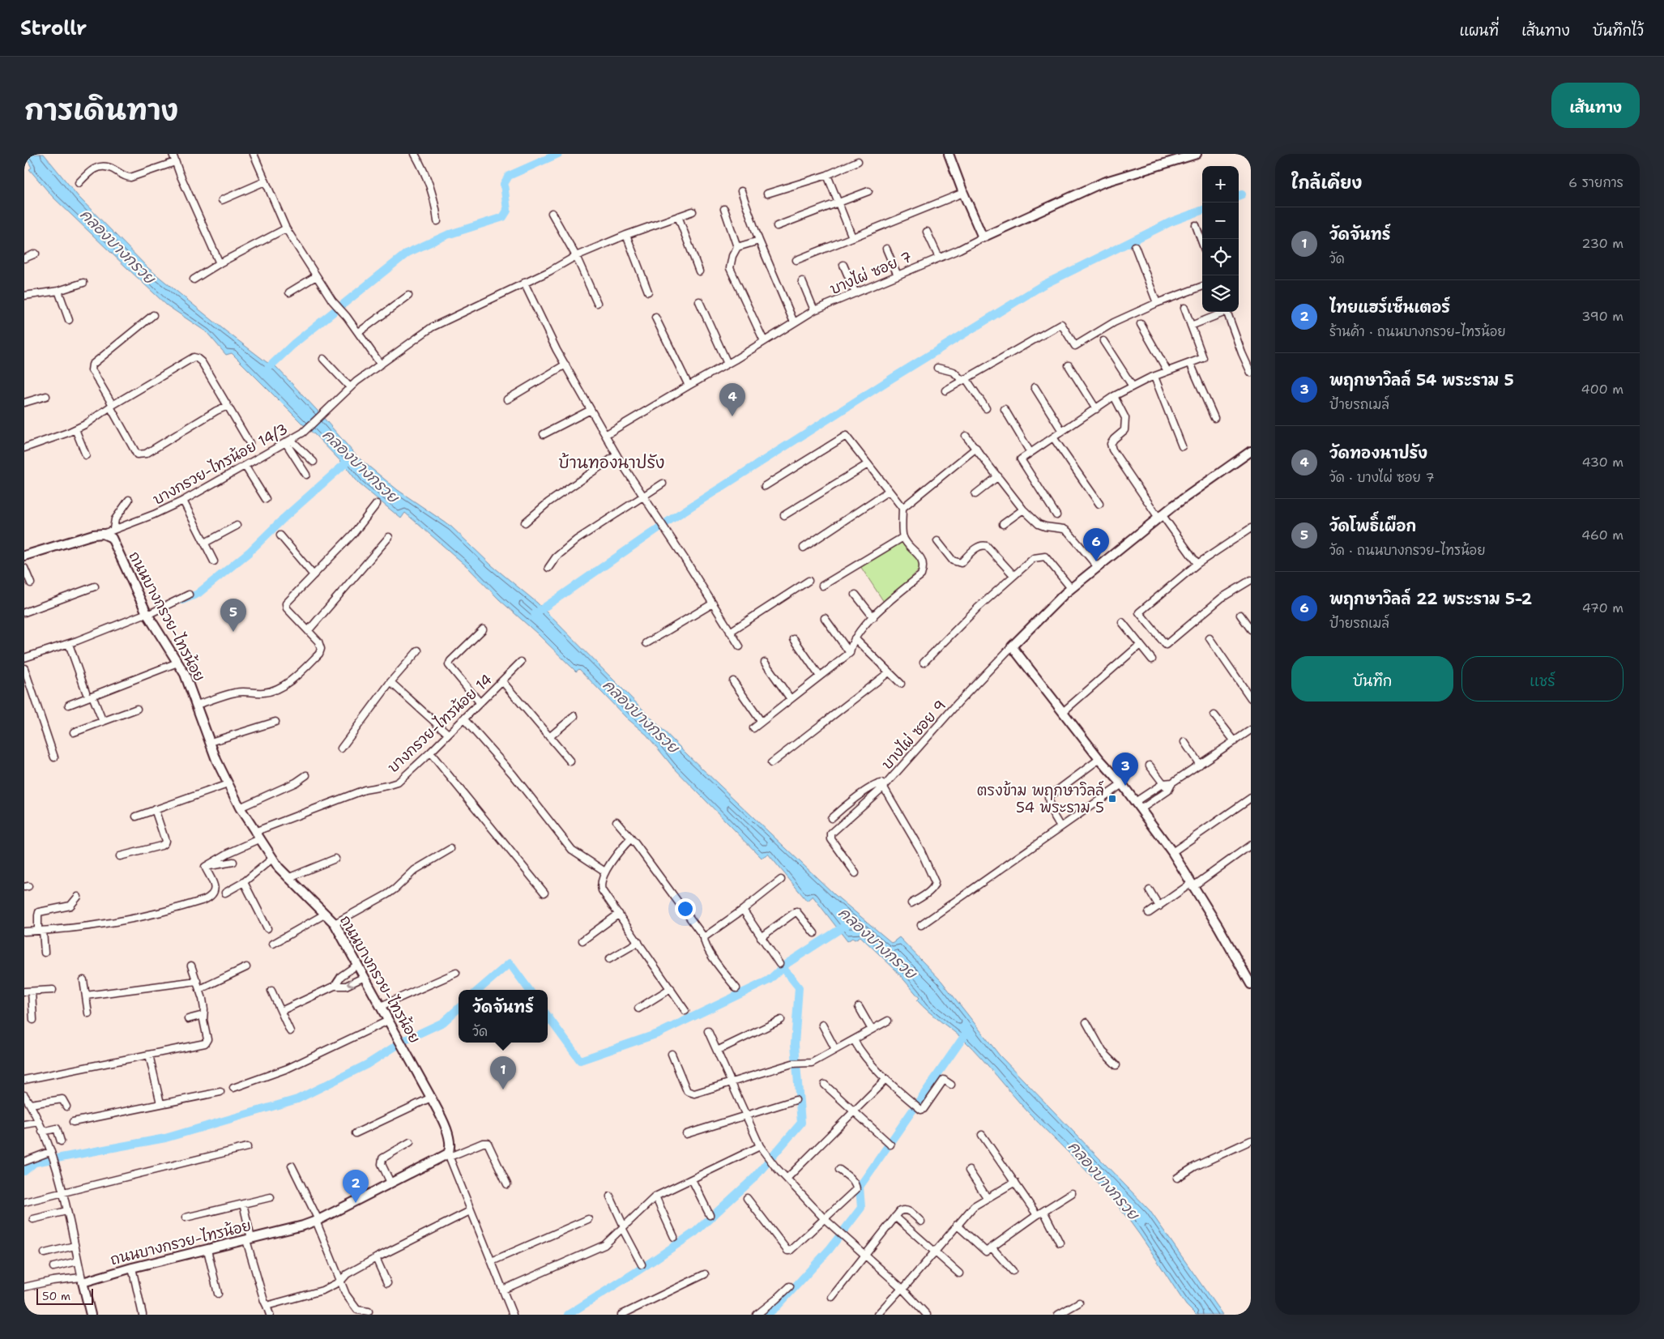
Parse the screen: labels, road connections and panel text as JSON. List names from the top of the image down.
{
  "streets": {
    "main road": ["ถนนบางกรวย-ไทรน้อย"],
    "street": [
      "บางไผ่ ซอย 7",
      "บางกรวย-ไทรน้อย 14/3",
      "บางกรวย-ไทรน้อย 14",
      "บางไผ่ ซอย 9"
    ]
  },
  "crossings": [
    ["บางกรวย-ไทรน้อย 14/3", "ถนนบางกรวย-ไทรน้อย"],
    ["ถนนบางกรวย-ไทรน้อย", "บางกรวย-ไทรน้อย 14"]
  ],
  "districts": ["บ้านทองนาปรัง"],
  "water": ["คลองบางกรวย"],
  "places": {
    "transit": ["ตรงข้าม พฤกษาวิลล์ 54 พระราม 5"]
  },
  "scale_bar": "50 m",
  "page": {
    "header": "Strollr",
    "nav": ["แผนที่", "เส้นทาง", "บันทึกไว้"],
    "title": "การเดินทาง",
    "buttons": [
      "เส้นทาง",
      ["บันทึก", "แชร์"]
    ],
    "heading": ["ใกล้เคียง", "6 รายการ"],
    "map_buttons": ["+", "−"],
    "list": [
      {
        "mark": "1",
        "name": "วัดจันทร์",
        "note": "วัด",
        "value": "230 m"
      },
      {
        "mark": "2",
        "name": "ไทยแฮร์เซ็นเตอร์",
        "note": "ร้านค้า · ถนนบางกรวย-ไทรน้อย",
        "value": "390 m"
      },
      {
        "mark": "3",
        "name": "พฤกษาวิลล์ 54 พระราม 5",
        "note": "ป้ายรถเมล์",
        "value": "400 m"
      },
      {
        "mark": "4",
        "name": "วัดทองนาปรัง",
        "note": "วัด · บางไผ่ ซอย 7",
        "value": "430 m"
      },
      {
        "mark": "5",
        "name": "วัดโพธิ์เผือก",
        "note": "วัด · ถนนบางกรวย-ไทรน้อย",
        "value": "460 m"
      },
      {
        "mark": "6",
        "name": "พฤกษาวิลล์ 22 พระราม 5-2",
        "note": "ป้ายรถเมล์",
        "value": "470 m"
      }
    ],
    "pins": [
      "4",
      "6",
      "5",
      "3",
      "1",
      "2"
    ],
    "popup": ["วัดจันทร์", "วัด"],
    "scale": "50 m"
  }
}
